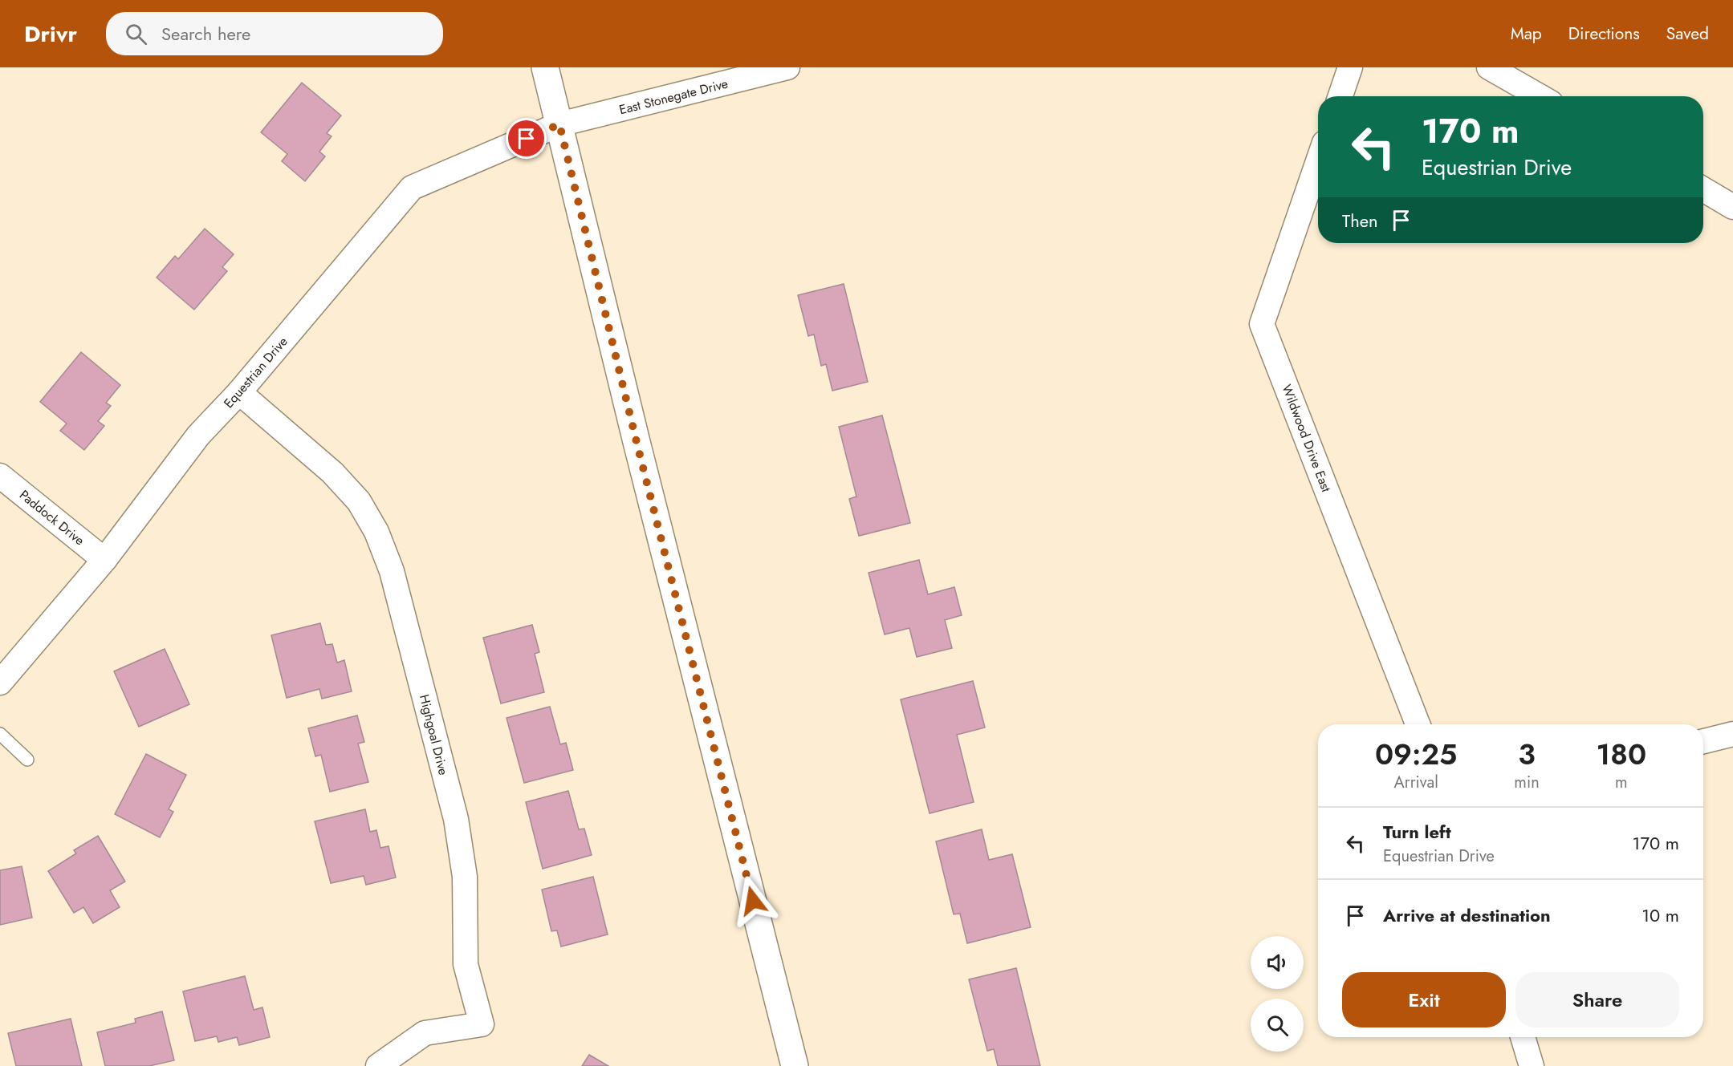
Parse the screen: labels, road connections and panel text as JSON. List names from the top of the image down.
{
  "streets": {
    "street": [
      "East Stonegate Drive",
      "Equestrian Drive",
      "Wildwood Drive East",
      "Paddock Drive",
      "Highgoal Drive"
    ]
  },
  "crossings": [
    ["East Stonegate Drive", "Equestrian Drive"],
    ["Equestrian Drive", "Paddock Drive"],
    ["Equestrian Drive", "Highgoal Drive"]
  ],
  "page": {
    "header": "Drivr",
    "search": "Search here",
    "nav": ["Map", "Directions", "Saved"],
    "turn": ["170 m", "Equestrian Drive"],
    "then": "Then",
    "eta": [
      "09:25",
      "Arrival",
      "3",
      "min",
      "180",
      "m"
    ],
    "list": [
      {
        "name": "Turn left",
        "note": "Equestrian Drive",
        "value": "170 m"
      },
      {
        "name": "Arrive at destination",
        "value": "10 m"
      }
    ],
    "buttons": ["Exit", "Share"]
  }
}
